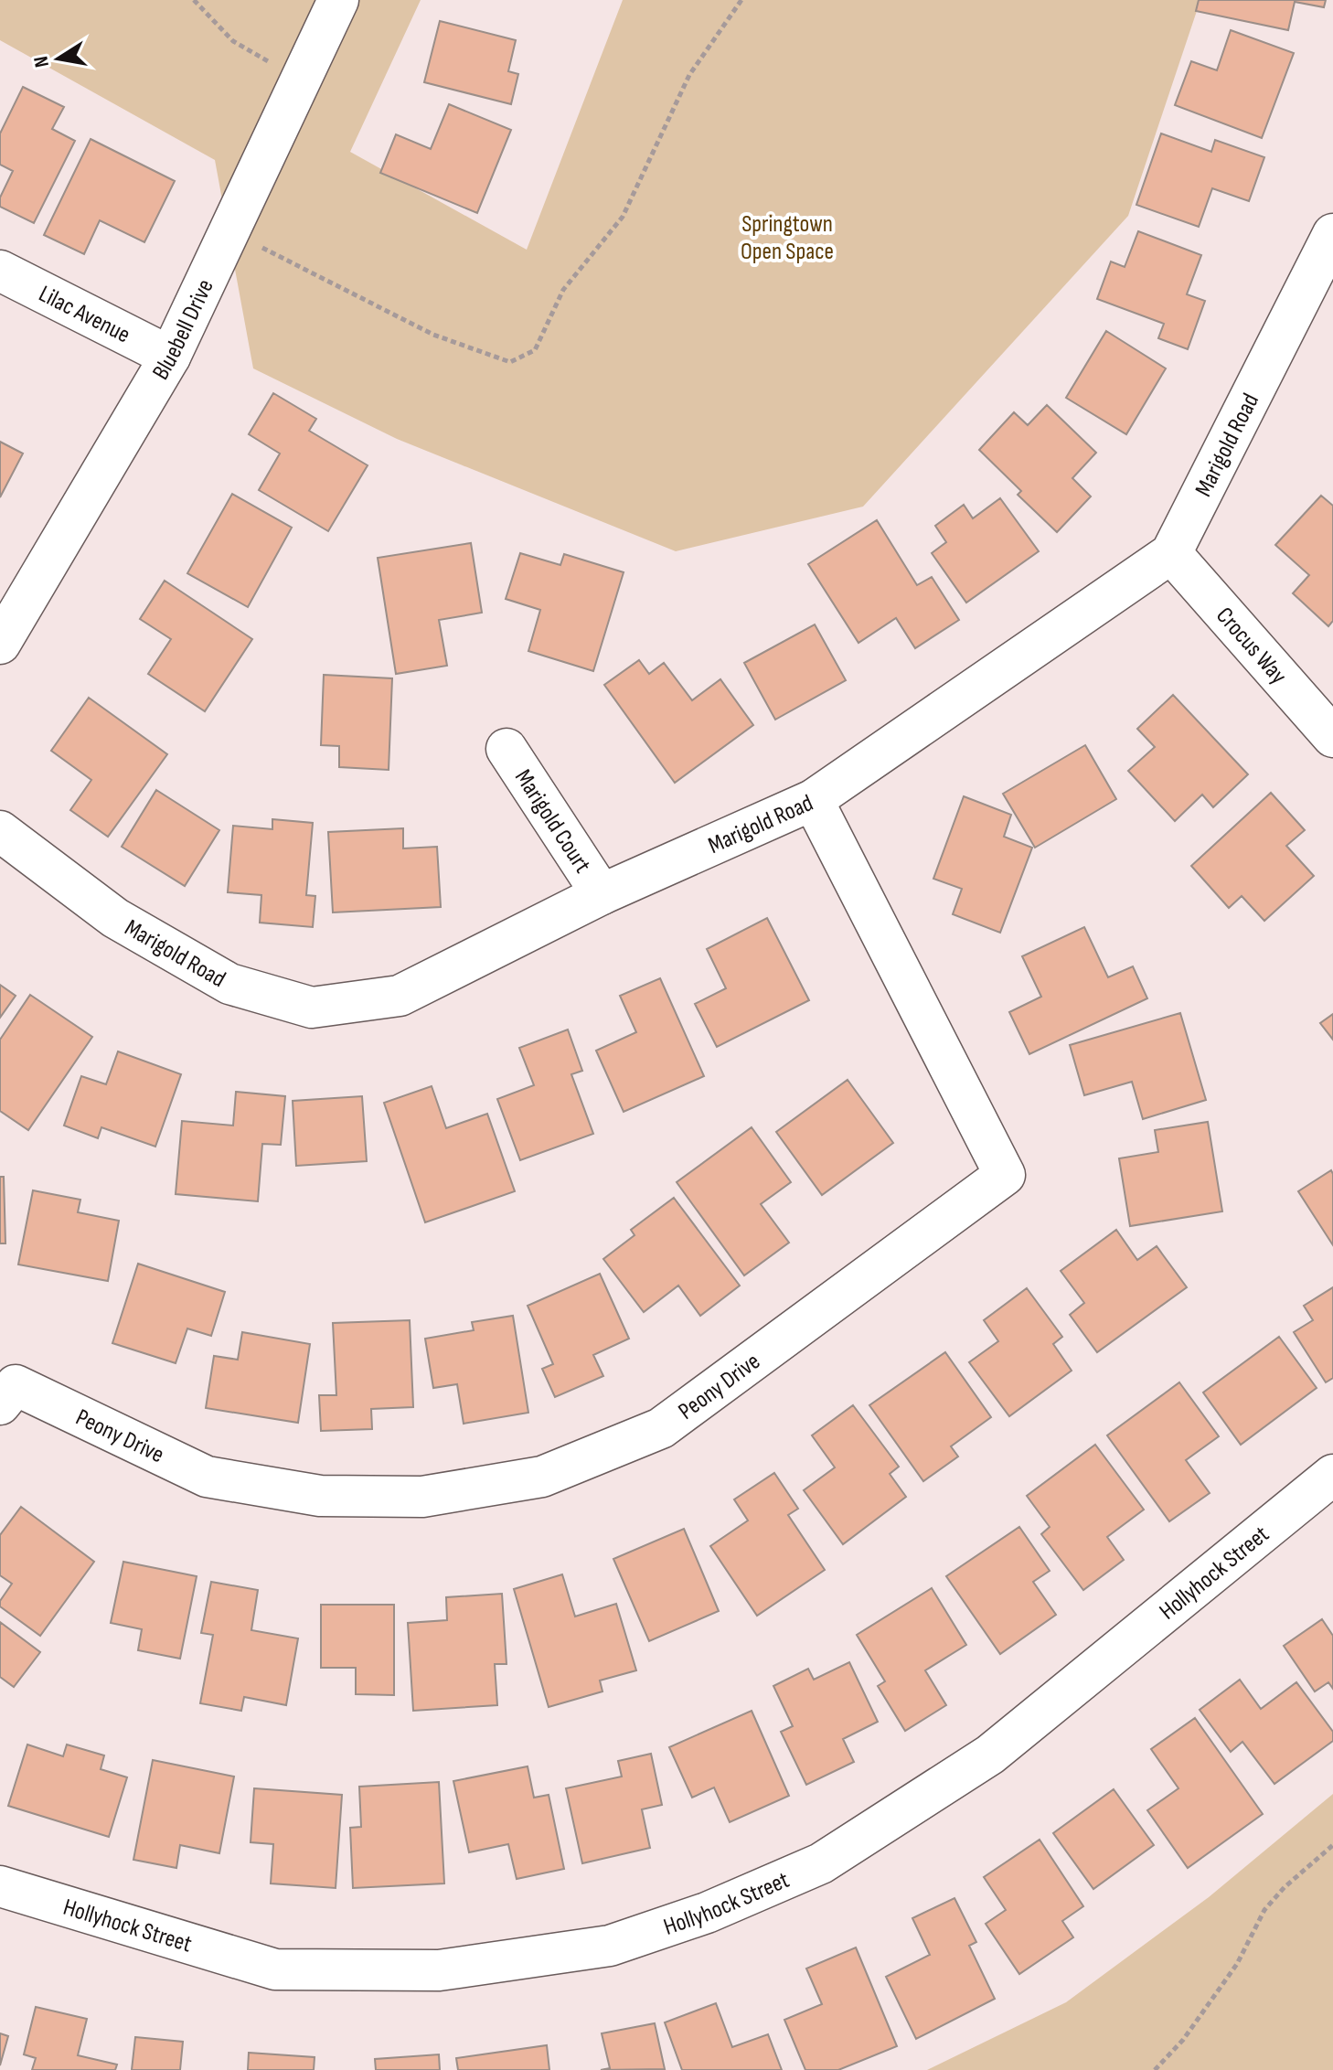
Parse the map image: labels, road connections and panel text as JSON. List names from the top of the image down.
{
  "streets": {
    "street": [
      "Lilac Avenue",
      "Bluebell Drive",
      "Marigold Road",
      "Crocus Way",
      "Marigold Court",
      "Peony Drive",
      "Hollyhock Street"
    ]
  },
  "crossings": [
    ["Lilac Avenue", "Bluebell Drive"],
    ["Marigold Road", "Crocus Way"],
    ["Marigold Road", "Marigold Court"],
    ["Marigold Road", "Peony Drive"]
  ],
  "parks": ["Springtown Open Space"],
  "north": "left"
}
